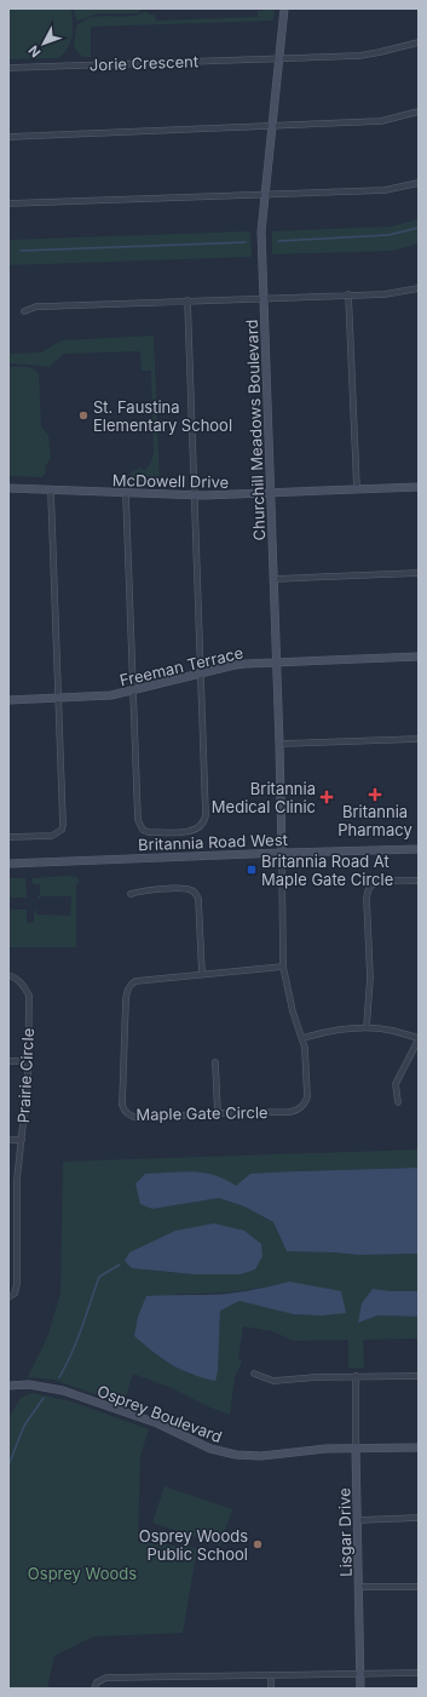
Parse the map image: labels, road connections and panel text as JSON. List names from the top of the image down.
{
  "streets": {
    "street": [
      "Jorie Crescent",
      "Churchill Meadows Boulevard",
      "McDowell Drive",
      "Freeman Terrace",
      "Britannia Road West",
      "Prairie Circle",
      "Maple Gate Circle",
      "Osprey Boulevard",
      "Lisgar Drive"
    ]
  },
  "crossings": [
    ["Jorie Crescent", "Churchill Meadows Boulevard"],
    ["Churchill Meadows Boulevard", "McDowell Drive"],
    ["Churchill Meadows Boulevard", "Freeman Terrace"],
    ["Churchill Meadows Boulevard", "Britannia Road West"],
    ["Churchill Meadows Boulevard", "Maple Gate Circle"],
    ["Britannia Road West", "Maple Gate Circle"],
    ["Osprey Boulevard", "Lisgar Drive"]
  ],
  "parks": ["Osprey Woods"],
  "places": {
    "other": ["St. Faustina Elementary School", "Osprey Woods Public School"],
    "health": ["Britannia Pharmacy", "Britannia Medical Clinic"],
    "transit": ["Britannia Road At Maple Gate Circle"]
  },
  "north": "bottom left"
}
